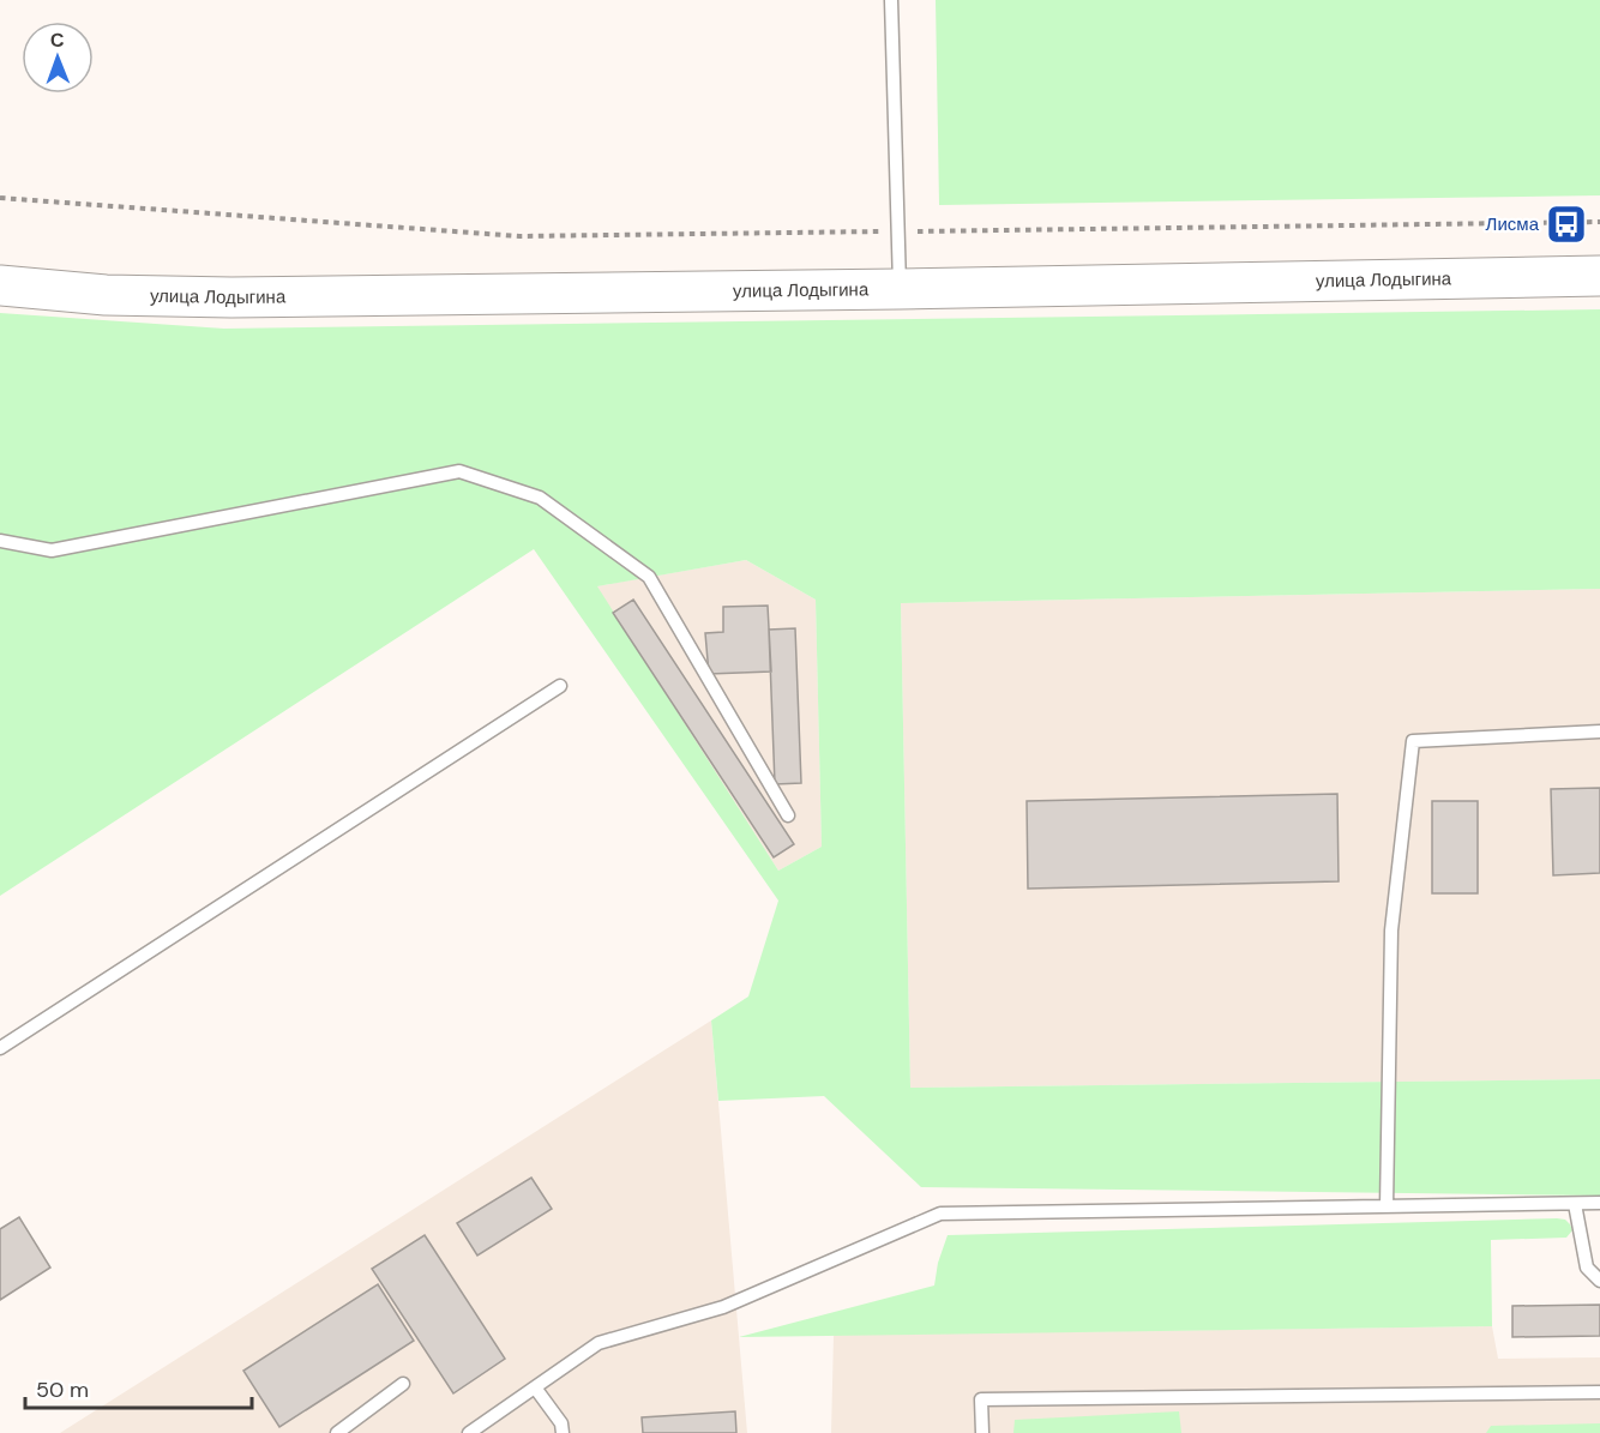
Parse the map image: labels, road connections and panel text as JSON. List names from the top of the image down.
{
  "streets": {
    "main road": ["улица Лодыгина"]
  },
  "places": {
    "bus stop": ["Лисма"]
  },
  "scale_bar": "50 m",
  "north": "top"
}
